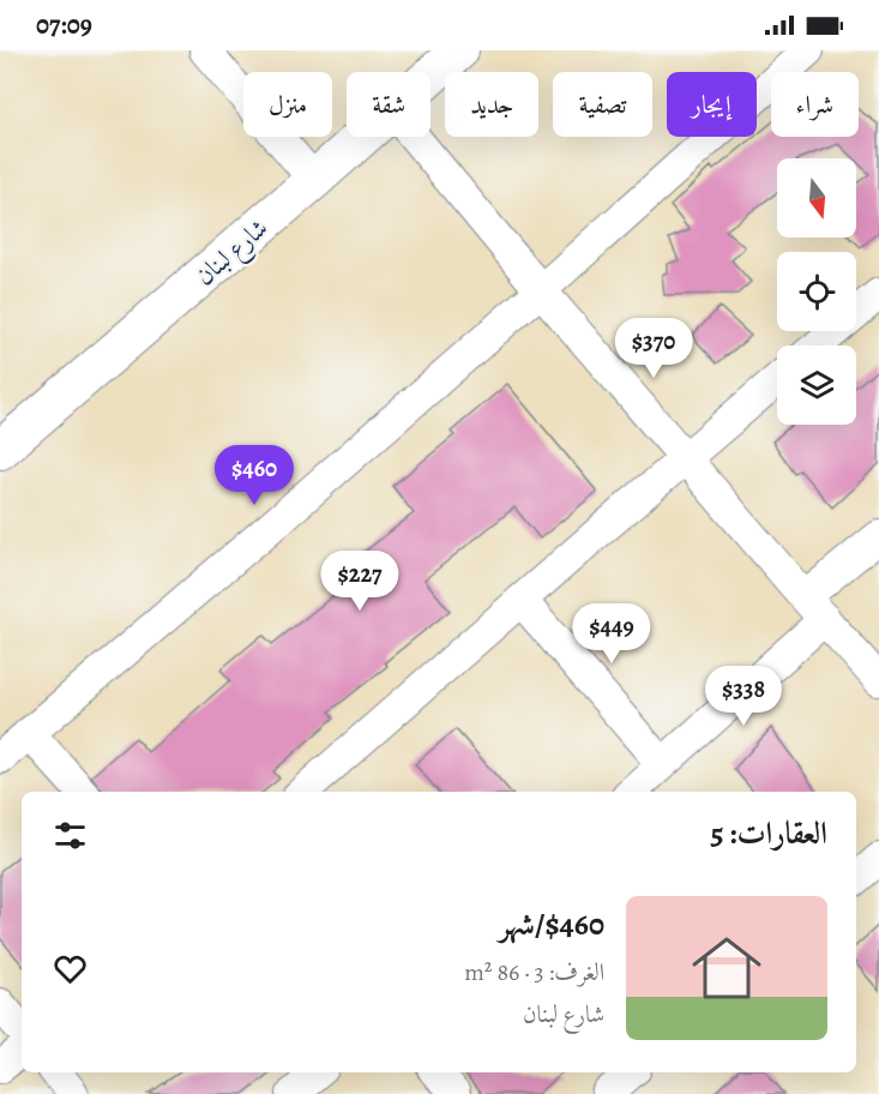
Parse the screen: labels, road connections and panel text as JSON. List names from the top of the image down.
{
  "streets": {
    "street": ["شارع لبنان"]
  },
  "north": "bottom",
  "page": {
    "status": "07:09",
    "chip": [
      "شراء",
      "إيجار",
      "تصفية",
      "جديد",
      "شقة",
      "منزل"
    ],
    "price": [
      "$370",
      "$460",
      "$227",
      "$449",
      "$338"
    ],
    "heading": "العقارات: 5",
    "list": [
      {
        "name": "$460/شهر",
        "note": "الغرف: 3 · 86 m² · شارع لبنان"
      }
    ]
  }
}
